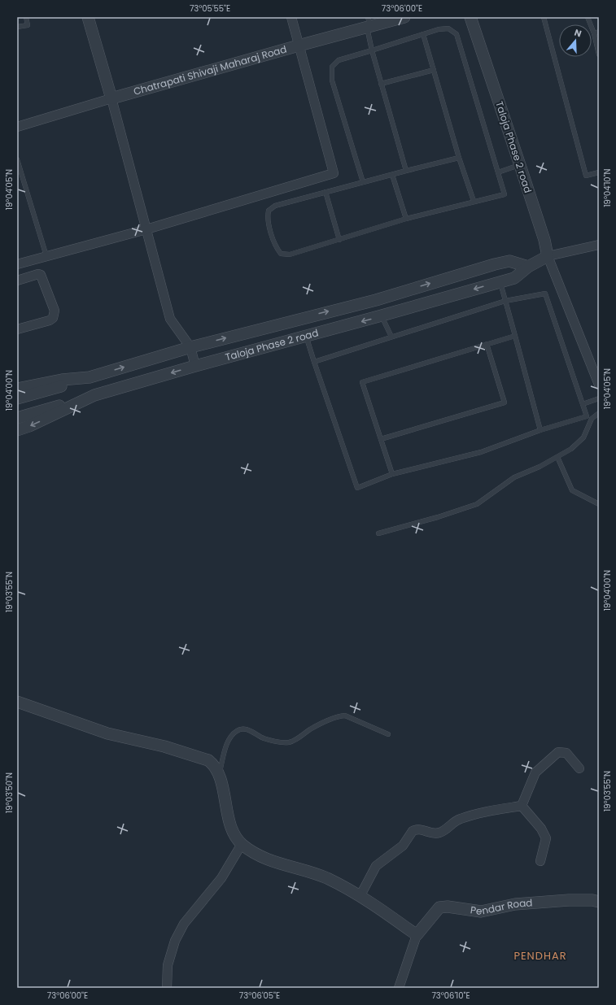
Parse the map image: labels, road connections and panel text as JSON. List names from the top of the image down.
{
  "streets": {
    "street": ["Chatrapati Shivaji Maharaj Road", "Taloja Phase 2 road", "Pendar Road"]
  },
  "districts": ["PENDHAR"],
  "north": "top",
  "coordinates": [
    "73°05'55\"E",
    "73°06'00\"E",
    "19°04'10\"N",
    "19°04'05\"N",
    "19°04'00\"N",
    "19°03'55\"N",
    "19°03'50\"N",
    "73°06'05\"E",
    "73°06'10\"E"
  ]
}
